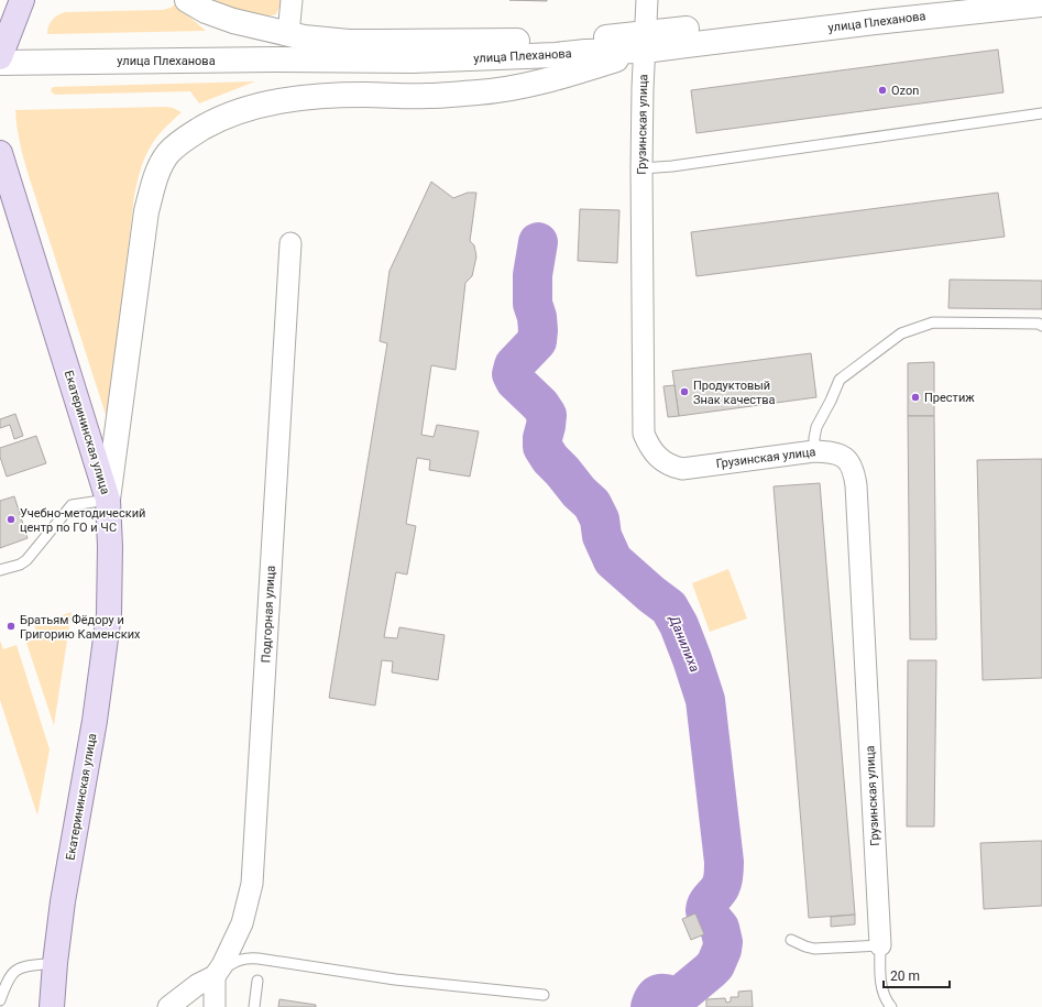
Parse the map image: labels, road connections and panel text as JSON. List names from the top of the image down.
{
  "streets": {
    "main road": ["улица Плеханова", "Екатерининская улица"],
    "street": ["Грузинская улица", "Подгорная улица"]
  },
  "crossings": [
    ["улица Плеханова", "Грузинская улица"]
  ],
  "water": ["Данилиха"],
  "places": [
    "Ozon",
    "Продуктовый Знак качества",
    "Престиж",
    "Учебно-методический центр по ГО и ЧС",
    "Братьям Фёдору и Григорию Каменских"
  ],
  "scale_bar": "20 m"
}
